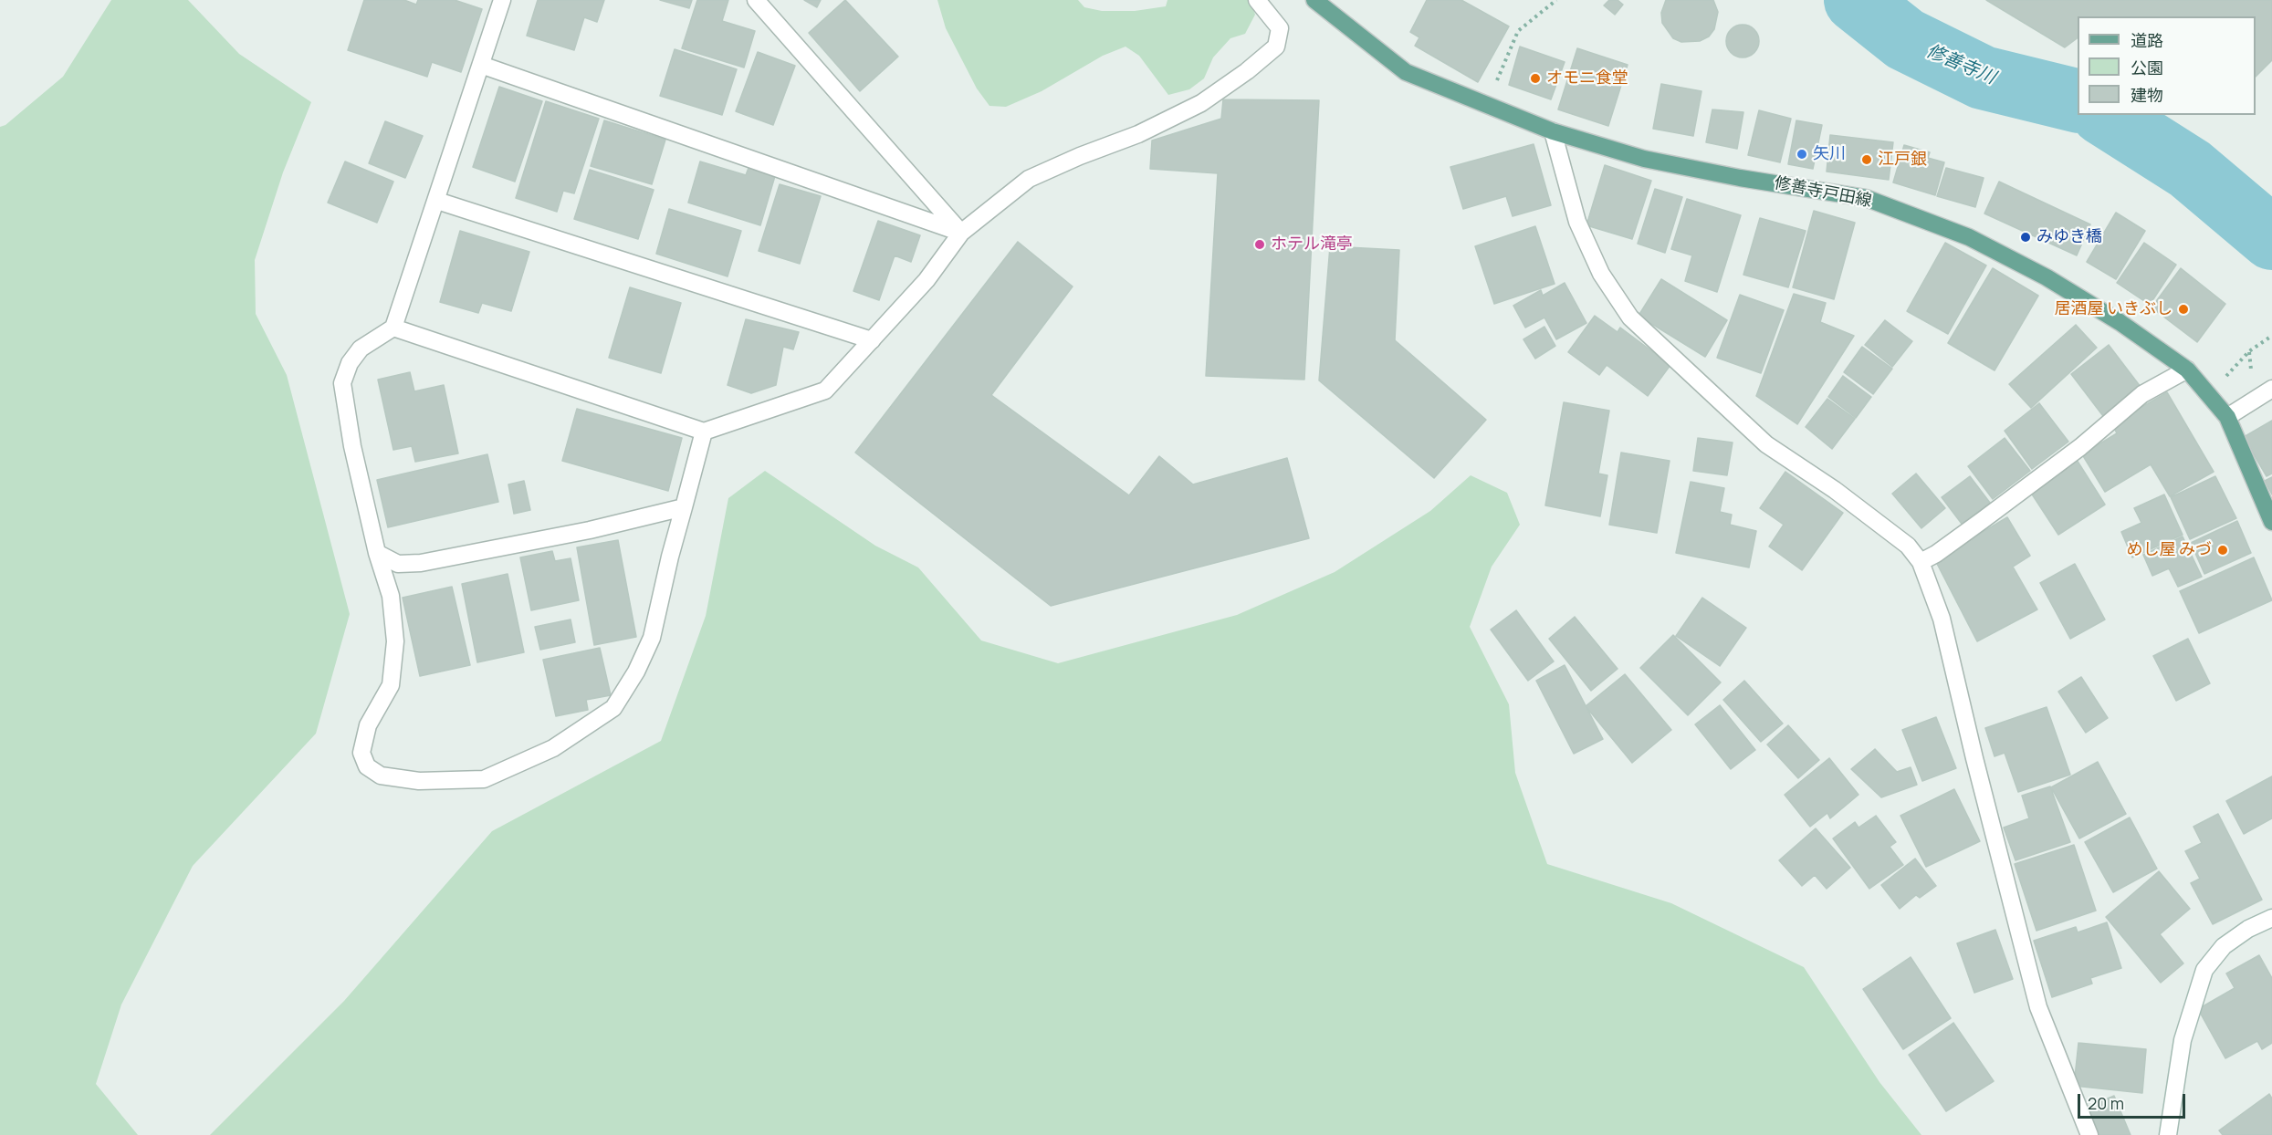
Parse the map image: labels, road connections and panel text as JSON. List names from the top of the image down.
{
  "streets": {
    "main road": ["修善寺戸田線"]
  },
  "water": ["修善寺川"],
  "places": [
    "オモニ食堂",
    "矢川",
    "江戸銀",
    "みゆき橋",
    "ホテル滝亭",
    "居酒屋 いきぶし",
    "めし屋 みづ"
  ],
  "legend": ["道路", "公園", "建物"],
  "scale_bar": "20 m"
}
